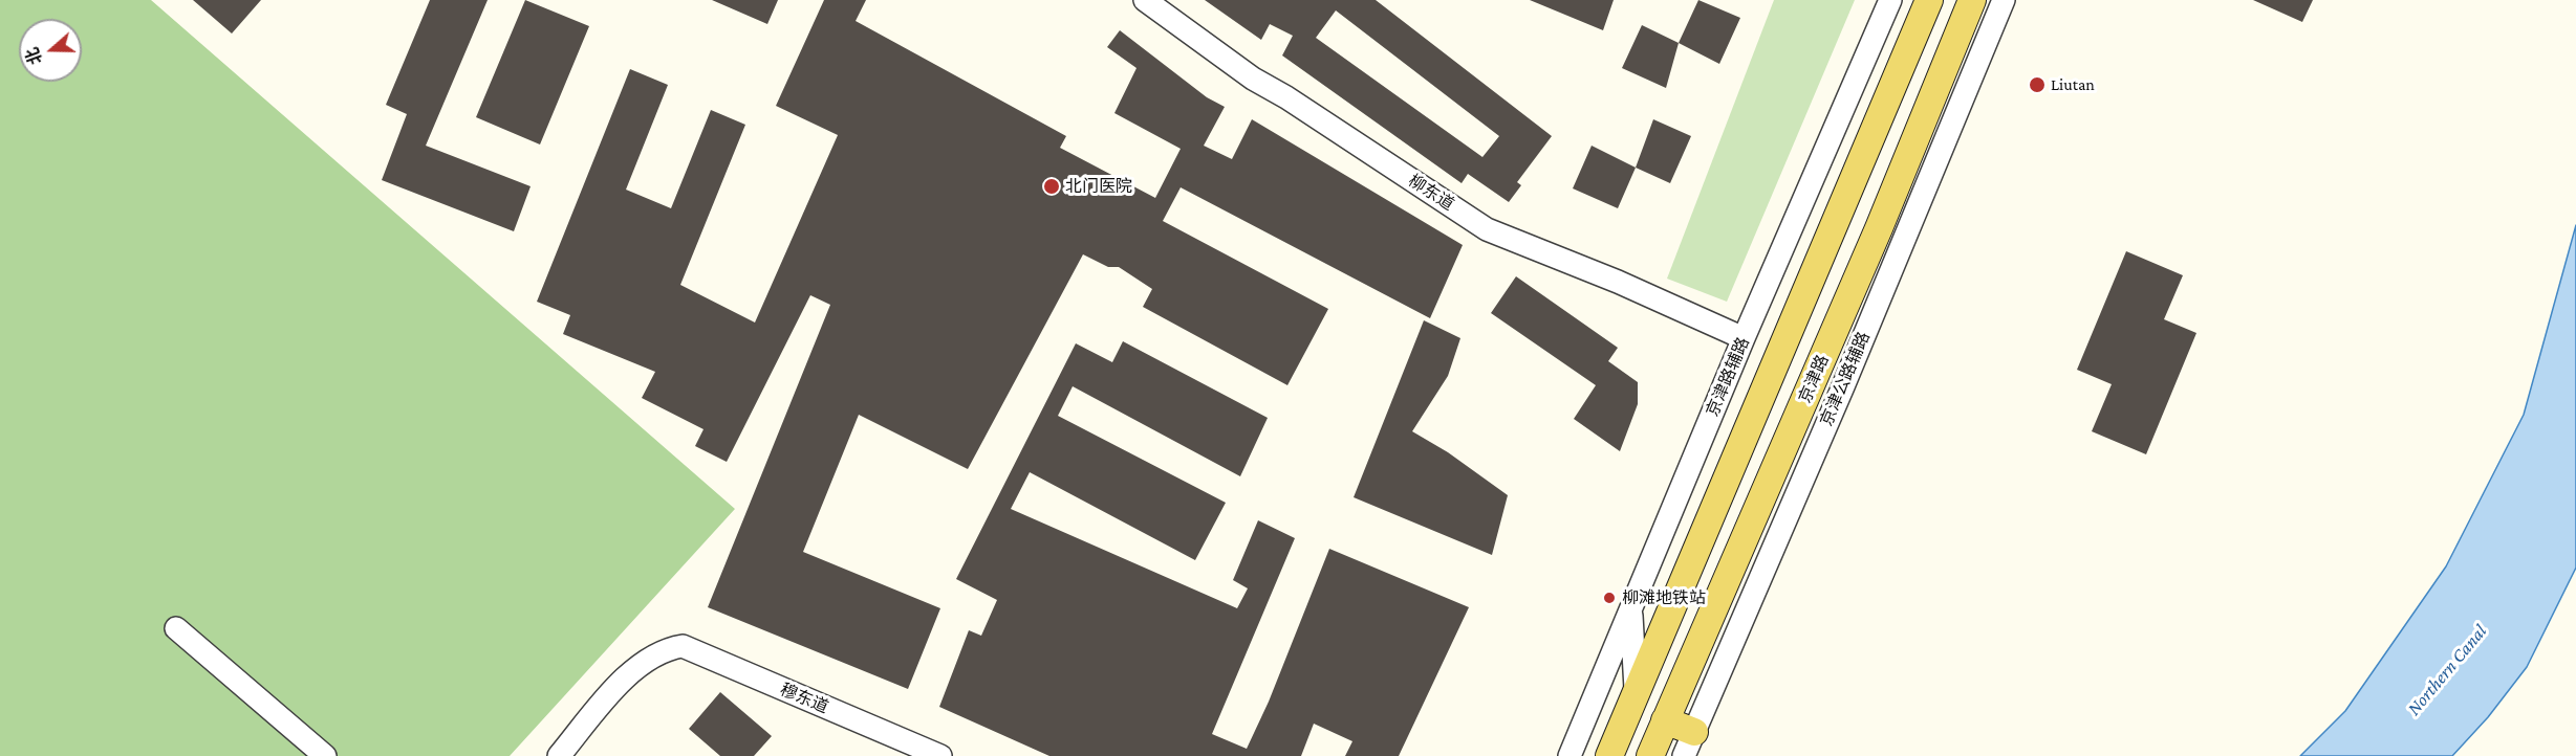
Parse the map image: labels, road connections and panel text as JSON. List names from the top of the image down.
{
  "streets": {
    "main road": ["京津路"],
    "street": [
      "柳东道",
      "京津路辅路",
      "京津公路辅路",
      "穆东道"
    ]
  },
  "crossings": [
    ["柳东道", "京津路辅路"]
  ],
  "water": ["Northern Canal"],
  "places": ["Liutan", "北门医院", "柳滩地铁站"],
  "north": "left"
}
